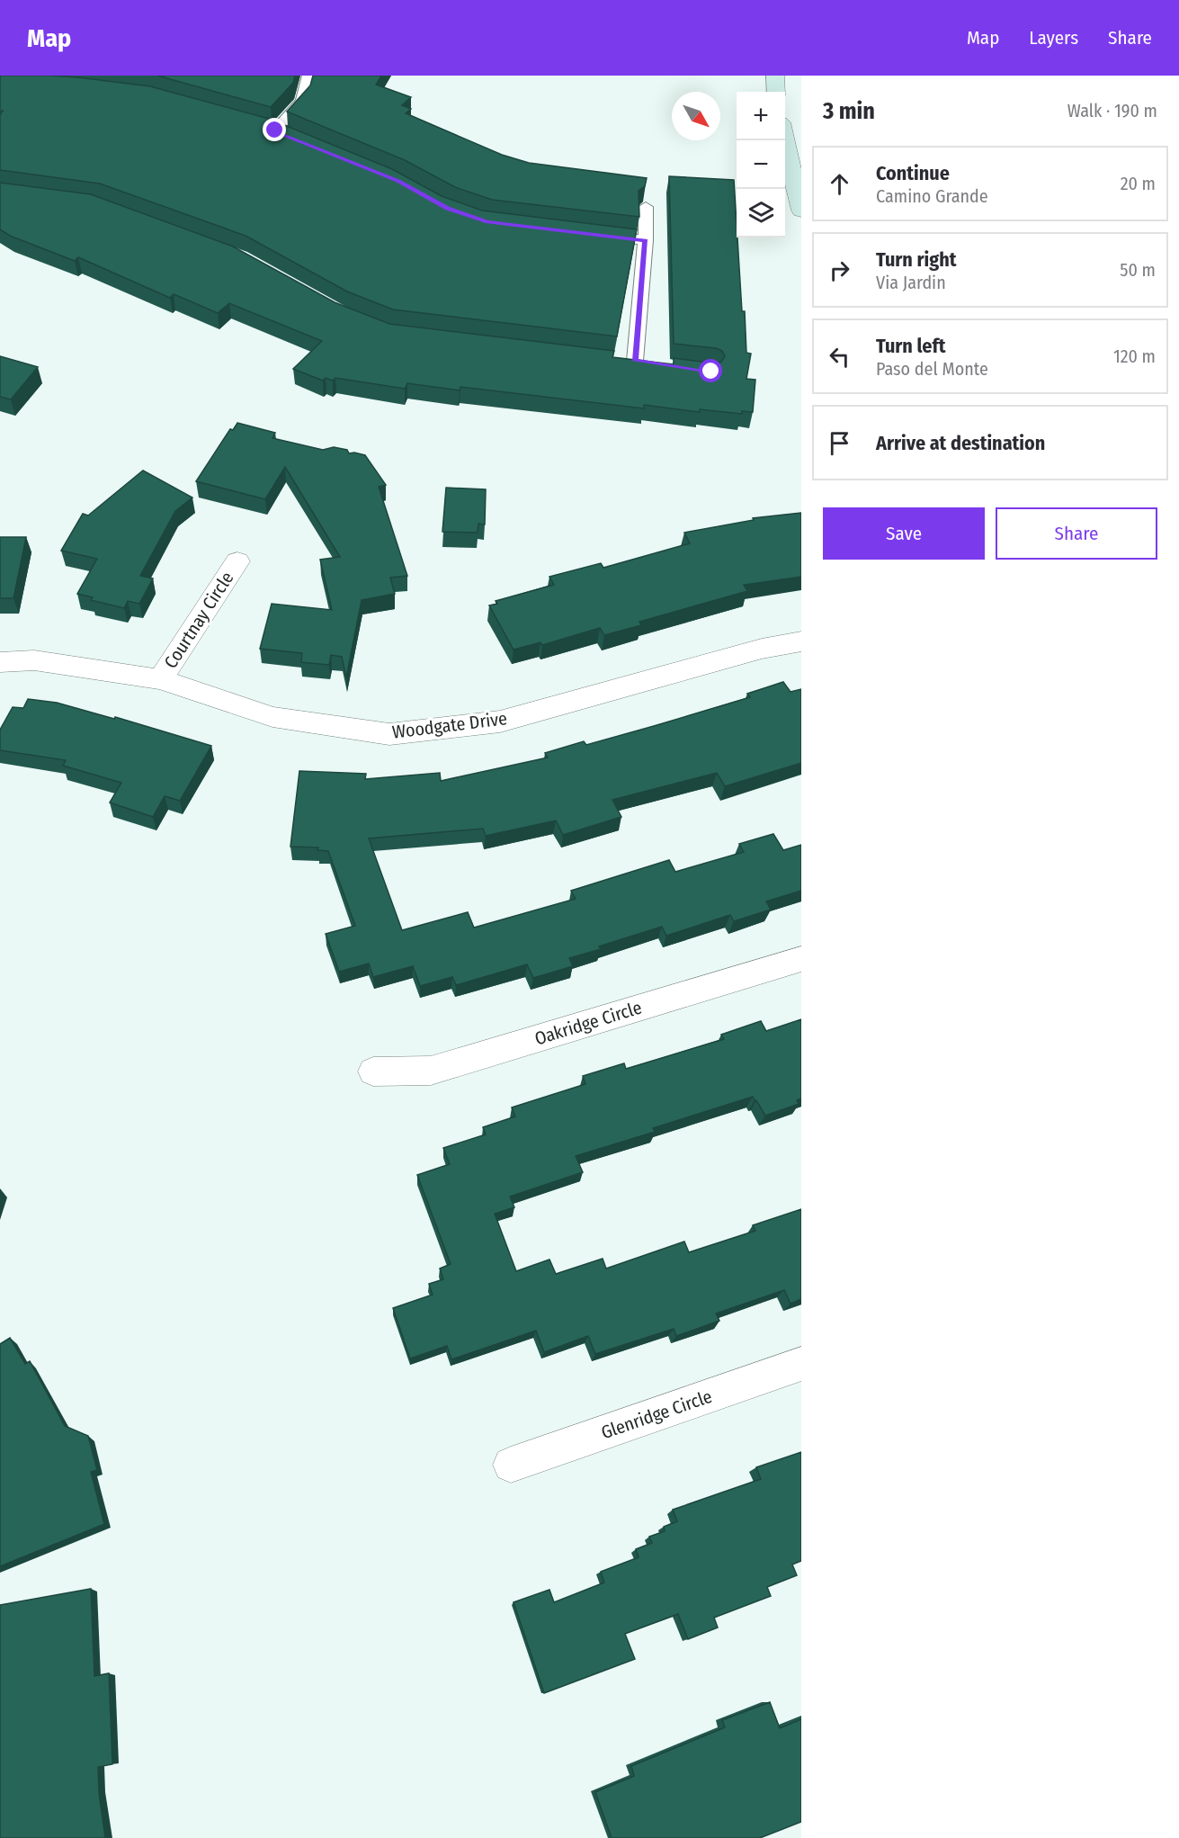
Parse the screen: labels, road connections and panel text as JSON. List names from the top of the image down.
{
  "streets": {
    "street": [
      "Courtnay Circle",
      "Woodgate Drive",
      "Oakridge Circle",
      "Glenridge Circle"
    ]
  },
  "crossings": [
    ["Courtnay Circle", "Woodgate Drive"]
  ],
  "north": "bottom right",
  "page": {
    "header": "Map",
    "nav": ["Map", "Layers", "Share"],
    "heading": ["3 min", "Walk · 190 m"],
    "map_buttons": ["+", "−"],
    "list": [
      ["Continue", "Camino Grande", "20 m"],
      ["Turn right", "Via Jardin", "50 m"],
      ["Turn left", "Paso del Monte", "120 m"],
      "Arrive at destination"
    ],
    "buttons": ["Save", "Share"]
  }
}
